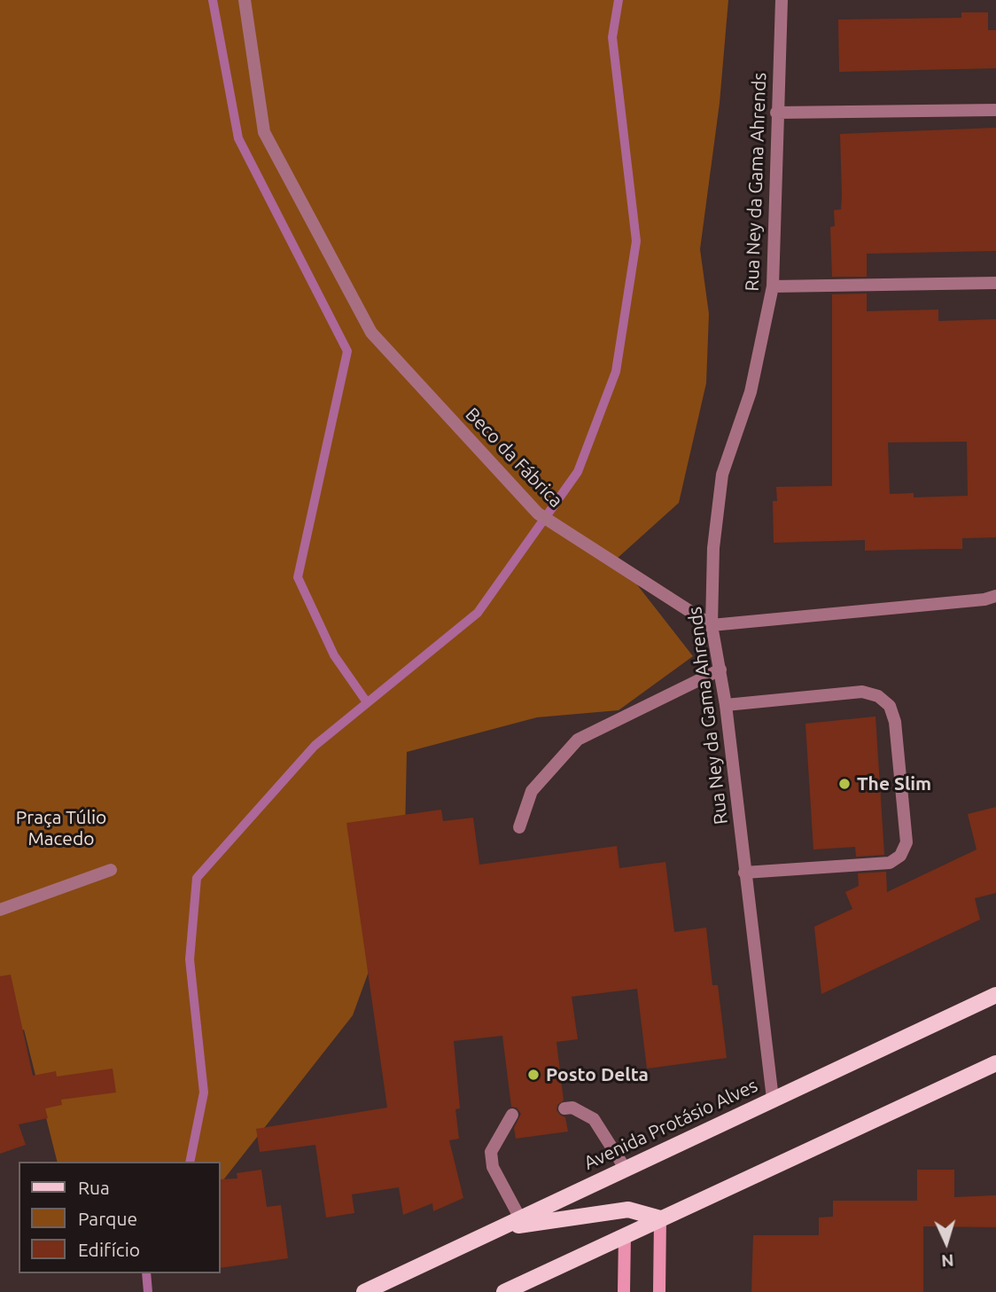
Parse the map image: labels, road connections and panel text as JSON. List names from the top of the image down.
{
  "streets": {
    "main road": ["Avenida Protásio Alves"],
    "street": ["Rua Ney da Gama Ahrends", "Beco da Fábrica"]
  },
  "crossings": [
    ["Rua Ney da Gama Ahrends", "Beco da Fábrica"],
    ["Rua Ney da Gama Ahrends", "Avenida Protásio Alves"]
  ],
  "parks": ["Praça Túlio Macedo"],
  "places": ["The Slim", "Posto Delta"],
  "legend": ["Rua", "Parque", "Edifício"],
  "north": "bottom"
}
